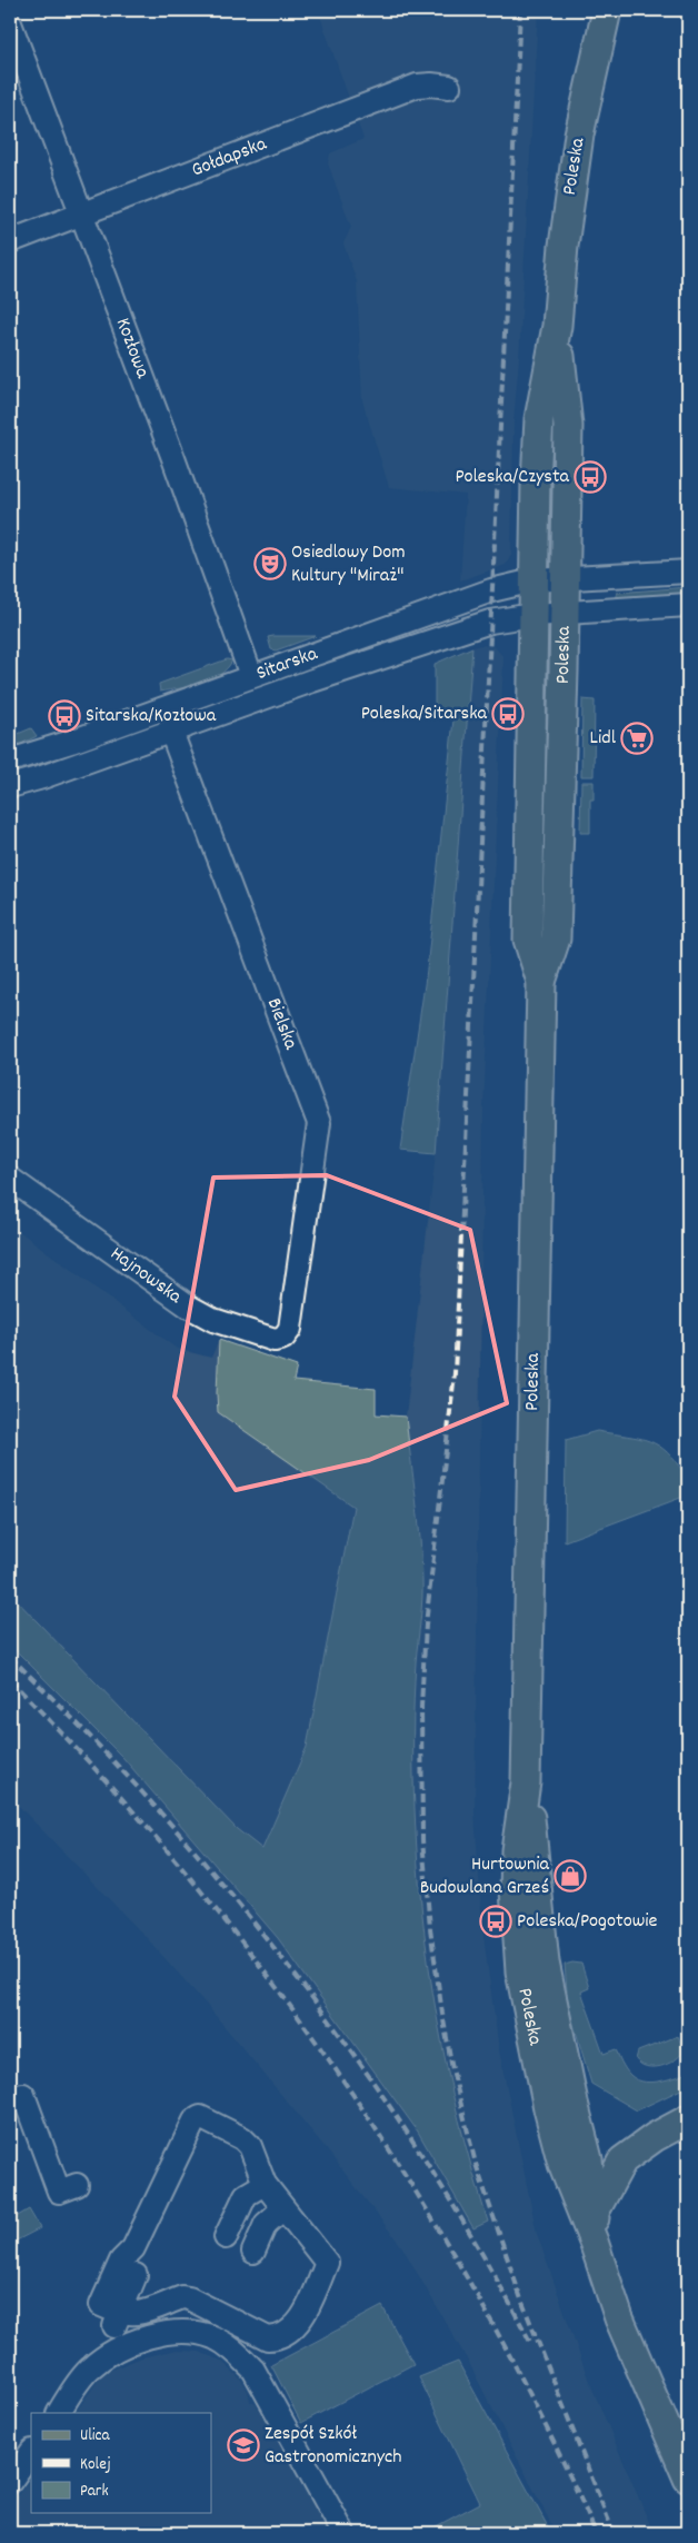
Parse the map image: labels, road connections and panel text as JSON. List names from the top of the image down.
{
  "streets": {
    "main road": ["Poleska"],
    "street": [
      "Gołdapska",
      "Kozłowa",
      "Sitarska",
      "Bielska",
      "Hajnowska"
    ]
  },
  "crossings": [
    ["Gołdapska", "Kozłowa"],
    ["Poleska", "Sitarska"],
    ["Kozłowa", "Sitarska"],
    ["Sitarska", "Bielska"],
    ["Bielska", "Hajnowska"]
  ],
  "places": {
    "bus stop": [
      "Poleska/Czysta",
      "Poleska/Sitarska",
      "Sitarska/Kozłowa",
      "Poleska/Pogotowie"
    ],
    "theatre": ["Osiedlowy Dom Kultury \"Miraż\""],
    "supermarket": ["Lidl"],
    "shop": ["Hurtownia Budowlana Grześ"],
    "school or university": ["Zespół Szkół Gastronomicznych"]
  },
  "legend": ["Ulica", "Kolej", "Park"]
}
